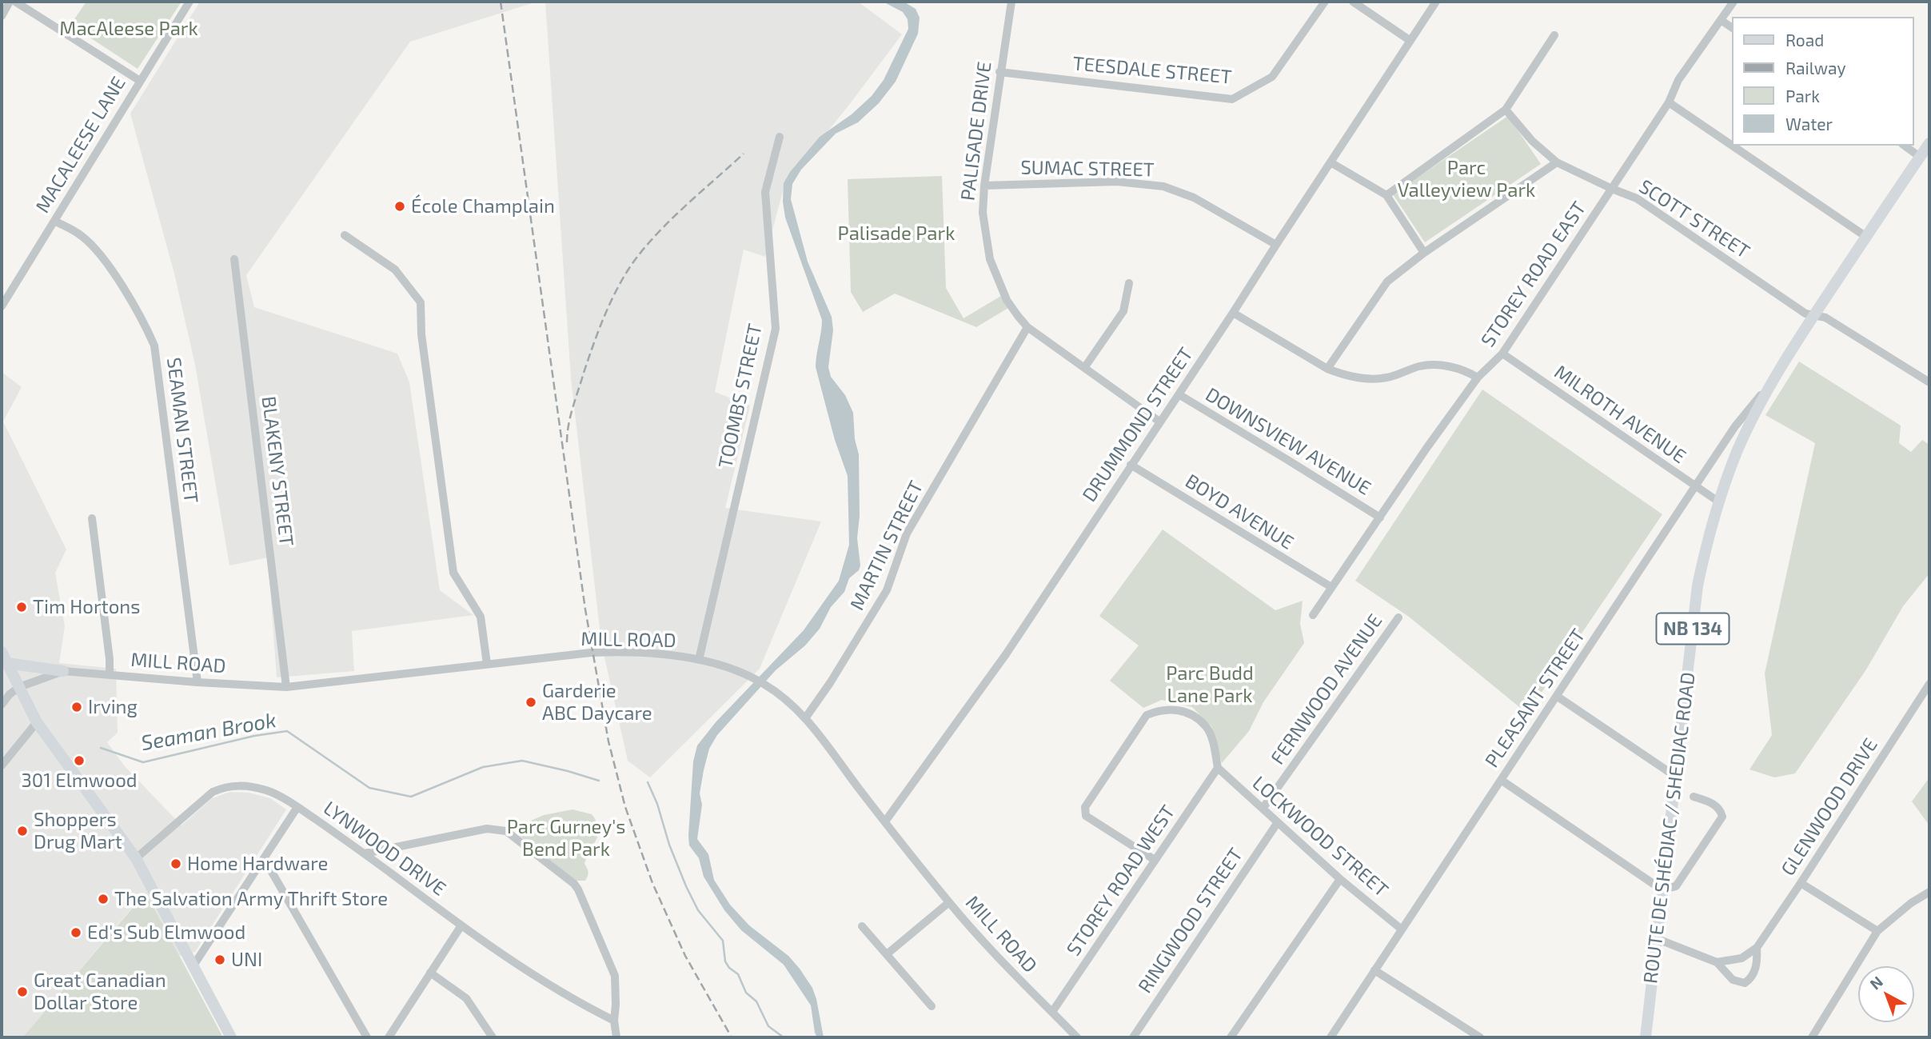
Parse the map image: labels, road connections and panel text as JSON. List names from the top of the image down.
{
  "streets": {
    "main road": ["NB 134", "ROUTE DE SHÉDIAC / SHEDIAC ROAD"],
    "street": [
      "TEESDALE STREET",
      "PALISADE DRIVE",
      "MACALEESE LANE",
      "SUMAC STREET",
      "SCOTT STREET",
      "STOREY ROAD EAST",
      "TOOMBS STREET",
      "MILROTH AVENUE",
      "DRUMMOND STREET",
      "SEAMAN STREET",
      "DOWNSVIEW AVENUE",
      "BLAKENY STREET",
      "BOYD AVENUE",
      "MARTIN STREET",
      "MILL ROAD",
      "FERNWOOD AVENUE",
      "PLEASANT STREET",
      "GLENWOOD DRIVE",
      "LOCKWOOD STREET",
      "LYNWOOD DRIVE",
      "STOREY ROAD WEST",
      "RINGWOOD STREET"
    ]
  },
  "crossings": [
    ["TEESDALE STREET", "PALISADE DRIVE"],
    ["PALISADE DRIVE", "SUMAC STREET"],
    ["PALISADE DRIVE", "DRUMMOND STREET"],
    ["PALISADE DRIVE", "MARTIN STREET"],
    ["MACALEESE LANE", "SEAMAN STREET"],
    ["SUMAC STREET", "DRUMMOND STREET"],
    ["SCOTT STREET", "STOREY ROAD EAST"],
    ["SCOTT STREET", "ROUTE DE SHÉDIAC / SHEDIAC ROAD"],
    ["STOREY ROAD EAST", "MILROTH AVENUE"],
    ["STOREY ROAD EAST", "DOWNSVIEW AVENUE"],
    ["STOREY ROAD EAST", "BOYD AVENUE"],
    ["TOOMBS STREET", "MILL ROAD"],
    ["MILROTH AVENUE", "PLEASANT STREET"],
    ["MILROTH AVENUE", "ROUTE DE SHÉDIAC / SHEDIAC ROAD"],
    ["DRUMMOND STREET", "DOWNSVIEW AVENUE"],
    ["DRUMMOND STREET", "BOYD AVENUE"],
    ["DRUMMOND STREET", "MILL ROAD"],
    ["SEAMAN STREET", "MILL ROAD"],
    ["BLAKENY STREET", "MILL ROAD"],
    ["MARTIN STREET", "MILL ROAD"],
    ["MILL ROAD", "STOREY ROAD WEST"],
    ["FERNWOOD AVENUE", "LOCKWOOD STREET"],
    ["PLEASANT STREET", "ROUTE DE SHÉDIAC / SHEDIAC ROAD"],
    ["PLEASANT STREET", "LOCKWOOD STREET"],
    ["GLENWOOD DRIVE", "ROUTE DE SHÉDIAC / SHEDIAC ROAD"],
    ["LOCKWOOD STREET", "STOREY ROAD WEST"],
    ["LOCKWOOD STREET", "RINGWOOD STREET"]
  ],
  "water": ["Seaman Brook"],
  "parks": [
    "MacAleese Park",
    "Parc Valleyview Park",
    "Palisade Park",
    "Parc Budd Lane Park",
    "Parc Gurney's Bend Park"
  ],
  "places": [
    "École Champlain",
    "Tim Hortons",
    "Garderie ABC Daycare",
    "Irving",
    "301 Elmwood",
    "Shoppers Drug Mart",
    "Home Hardware",
    "The Salvation Army Thrift Store",
    "Ed's Sub Elmwood",
    "UNI",
    "Great Canadian Dollar Store"
  ],
  "legend": [
    "Road",
    "Railway",
    "Park",
    "Water"
  ],
  "north": "top left"
}
